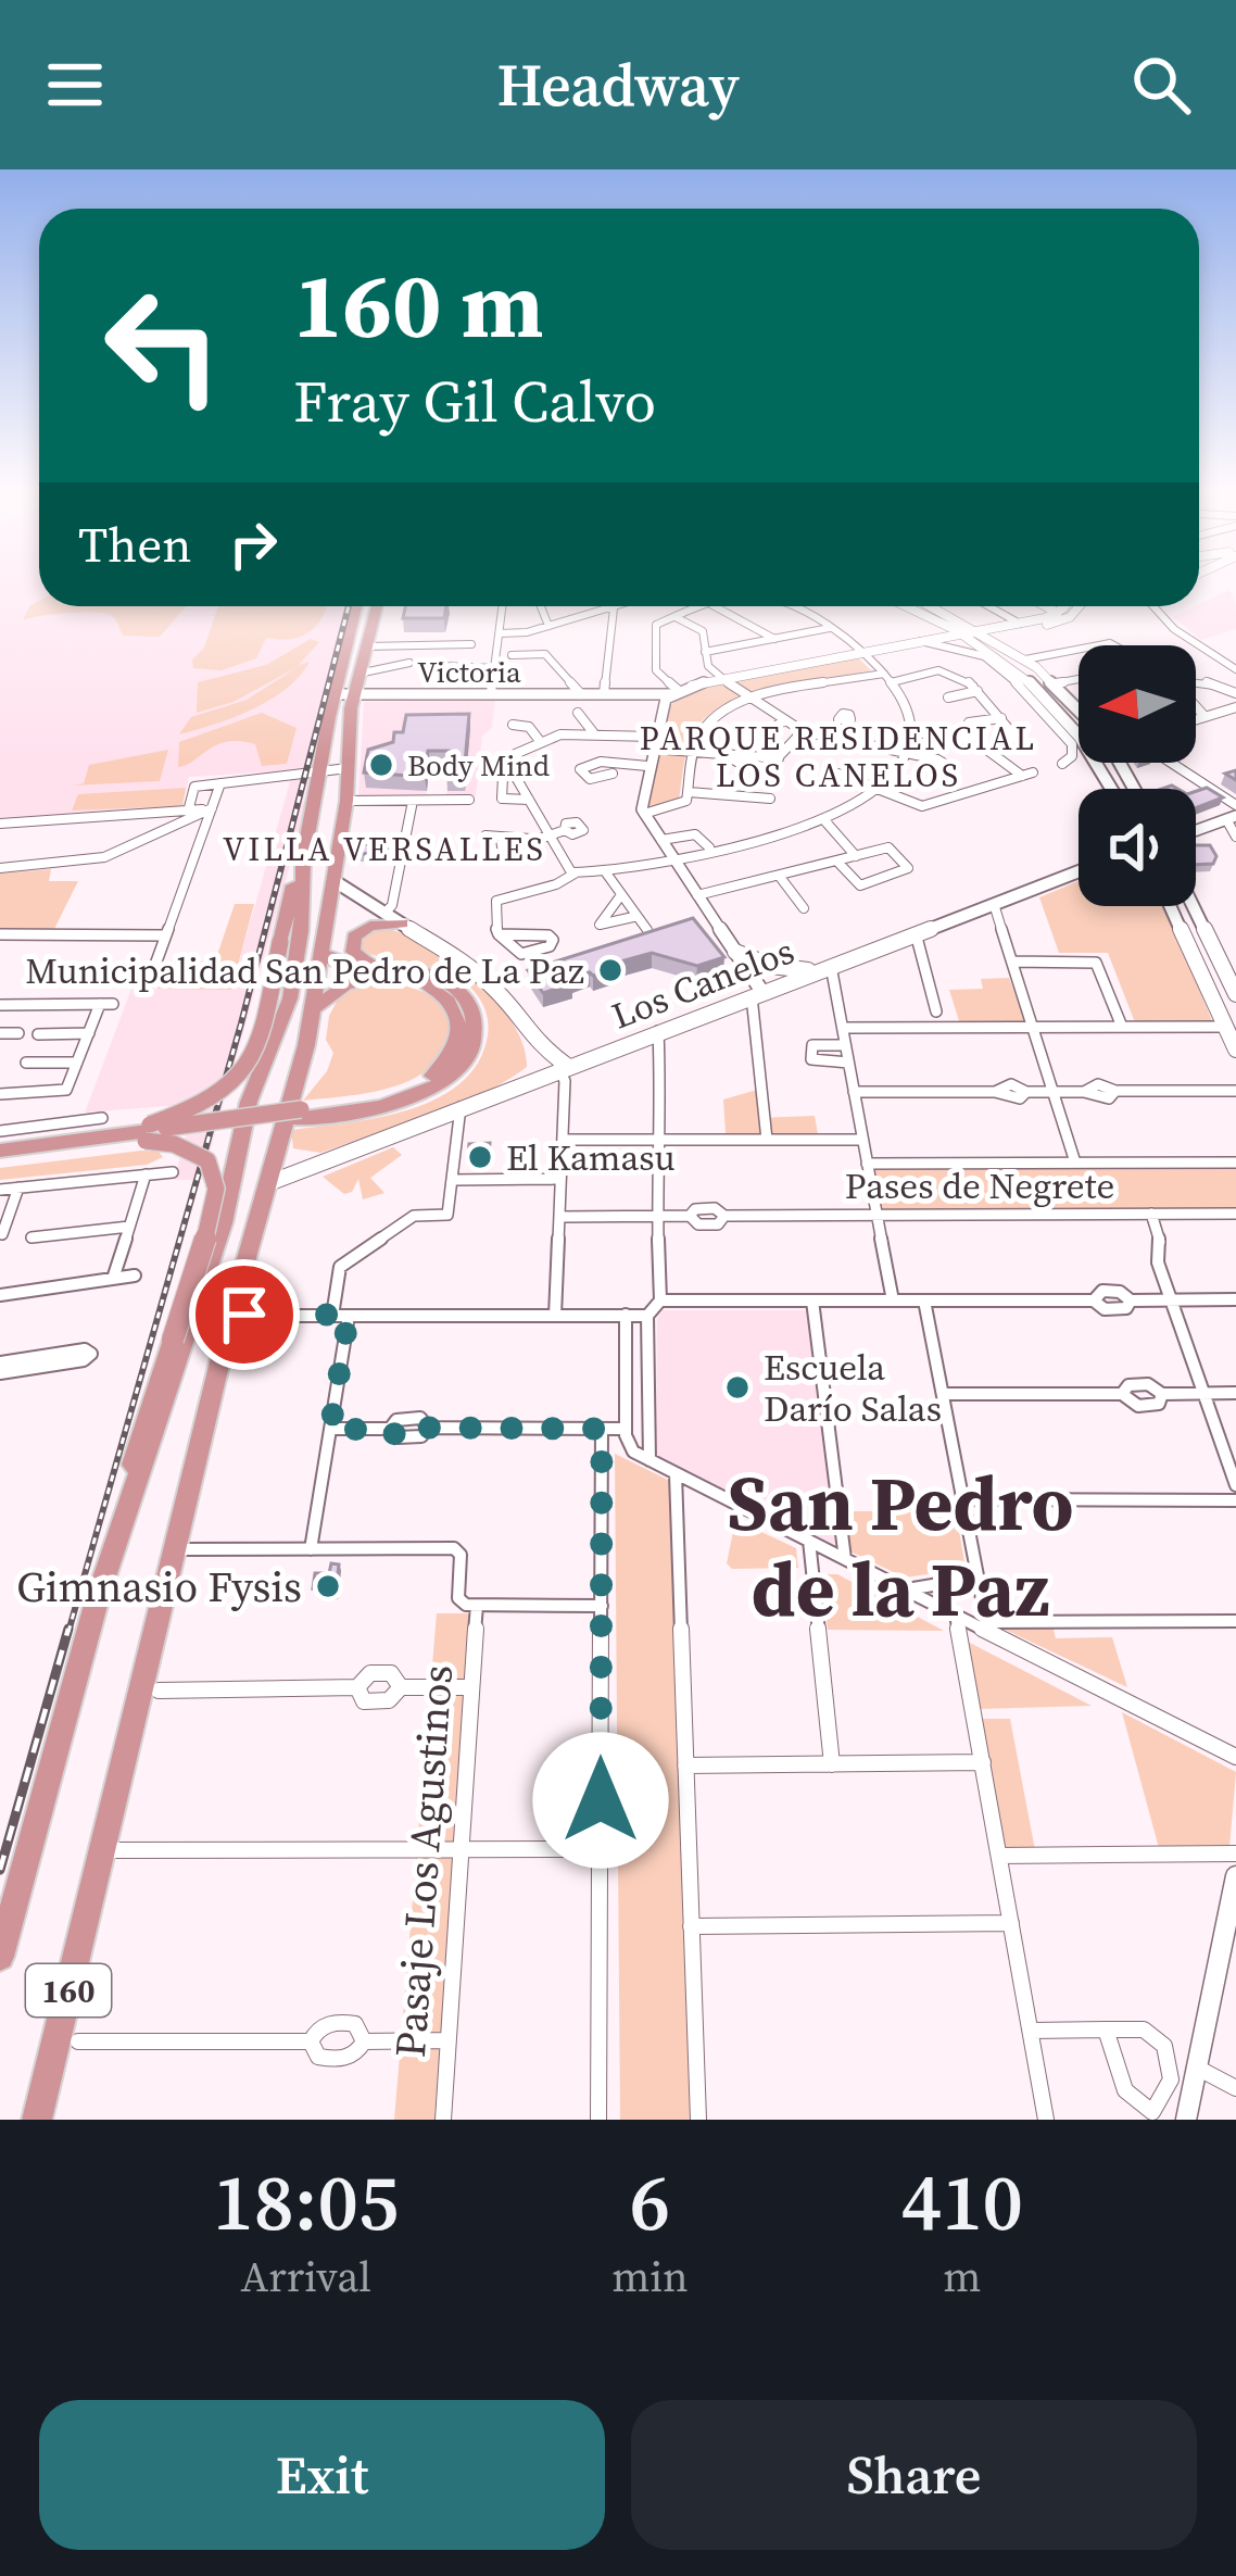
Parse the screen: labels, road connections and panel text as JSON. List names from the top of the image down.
{
  "streets": {
    "highway": ["160"],
    "main road": ["Los Canelos"],
    "street": ["Victoria", "Pases de Negrete", "Pasaje Los Agustinos"]
  },
  "crossings": [
    ["Victoria", "160"],
    ["Los Canelos", "160"]
  ],
  "districts": ["PARQUE RESIDENCIAL LOS CANELOS", "VILLA VERSALLES", "San Pedro de la Paz"],
  "places": [
    "Body Mind",
    "Municipalidad San Pedro de La Paz",
    "El Kamasu",
    "Escuela Darío Salas",
    "Gimnasio Fysis"
  ],
  "north": "left",
  "page": {
    "header": "Headway",
    "turn": ["160 m", "Fray Gil Calvo"],
    "then": "Then",
    "eta": [
      "18:05",
      "Arrival",
      "6",
      "min",
      "410",
      "m"
    ],
    "buttons": ["Exit", "Share"]
  }
}
